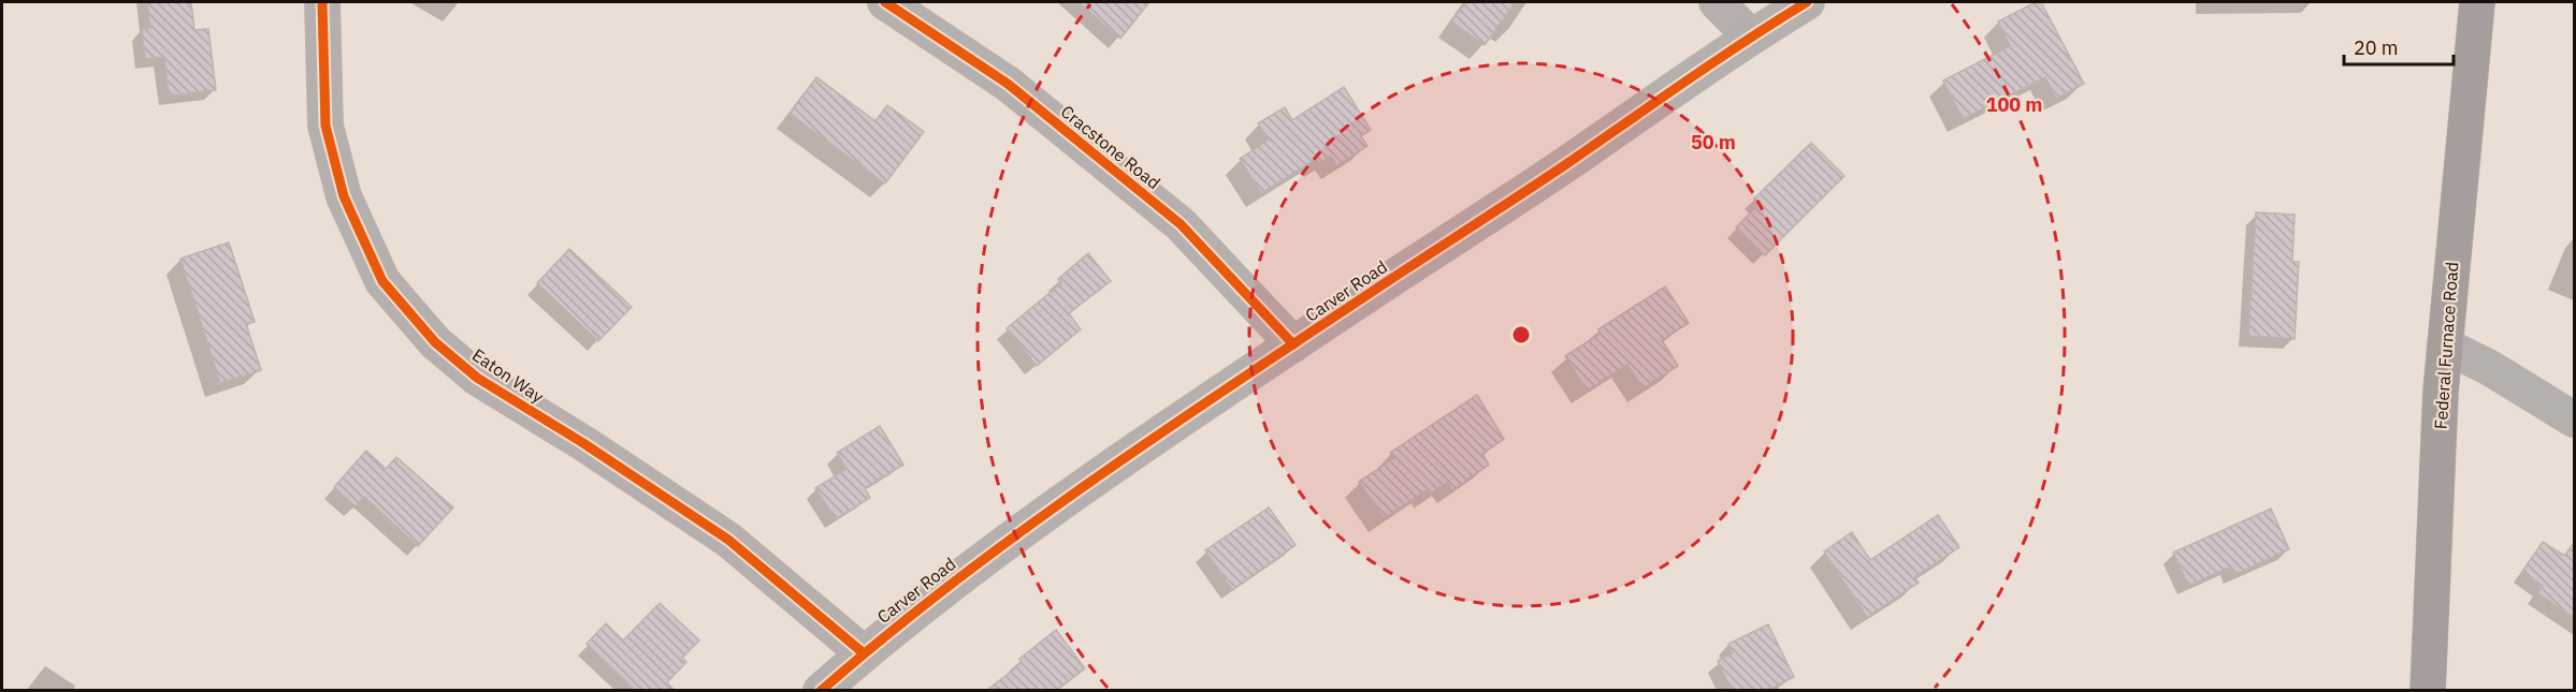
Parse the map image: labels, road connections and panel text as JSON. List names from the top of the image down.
{
  "streets": {
    "main road": ["Federal Furnace Road"],
    "street": ["Cracstone Road", "Carver Road", "Eaton Way"]
  },
  "crossings": [
    ["Cracstone Road", "Carver Road"],
    ["Carver Road", "Eaton Way"]
  ],
  "scale_bar": "20 m",
  "rings": ["100 m", "50 m"]
}
